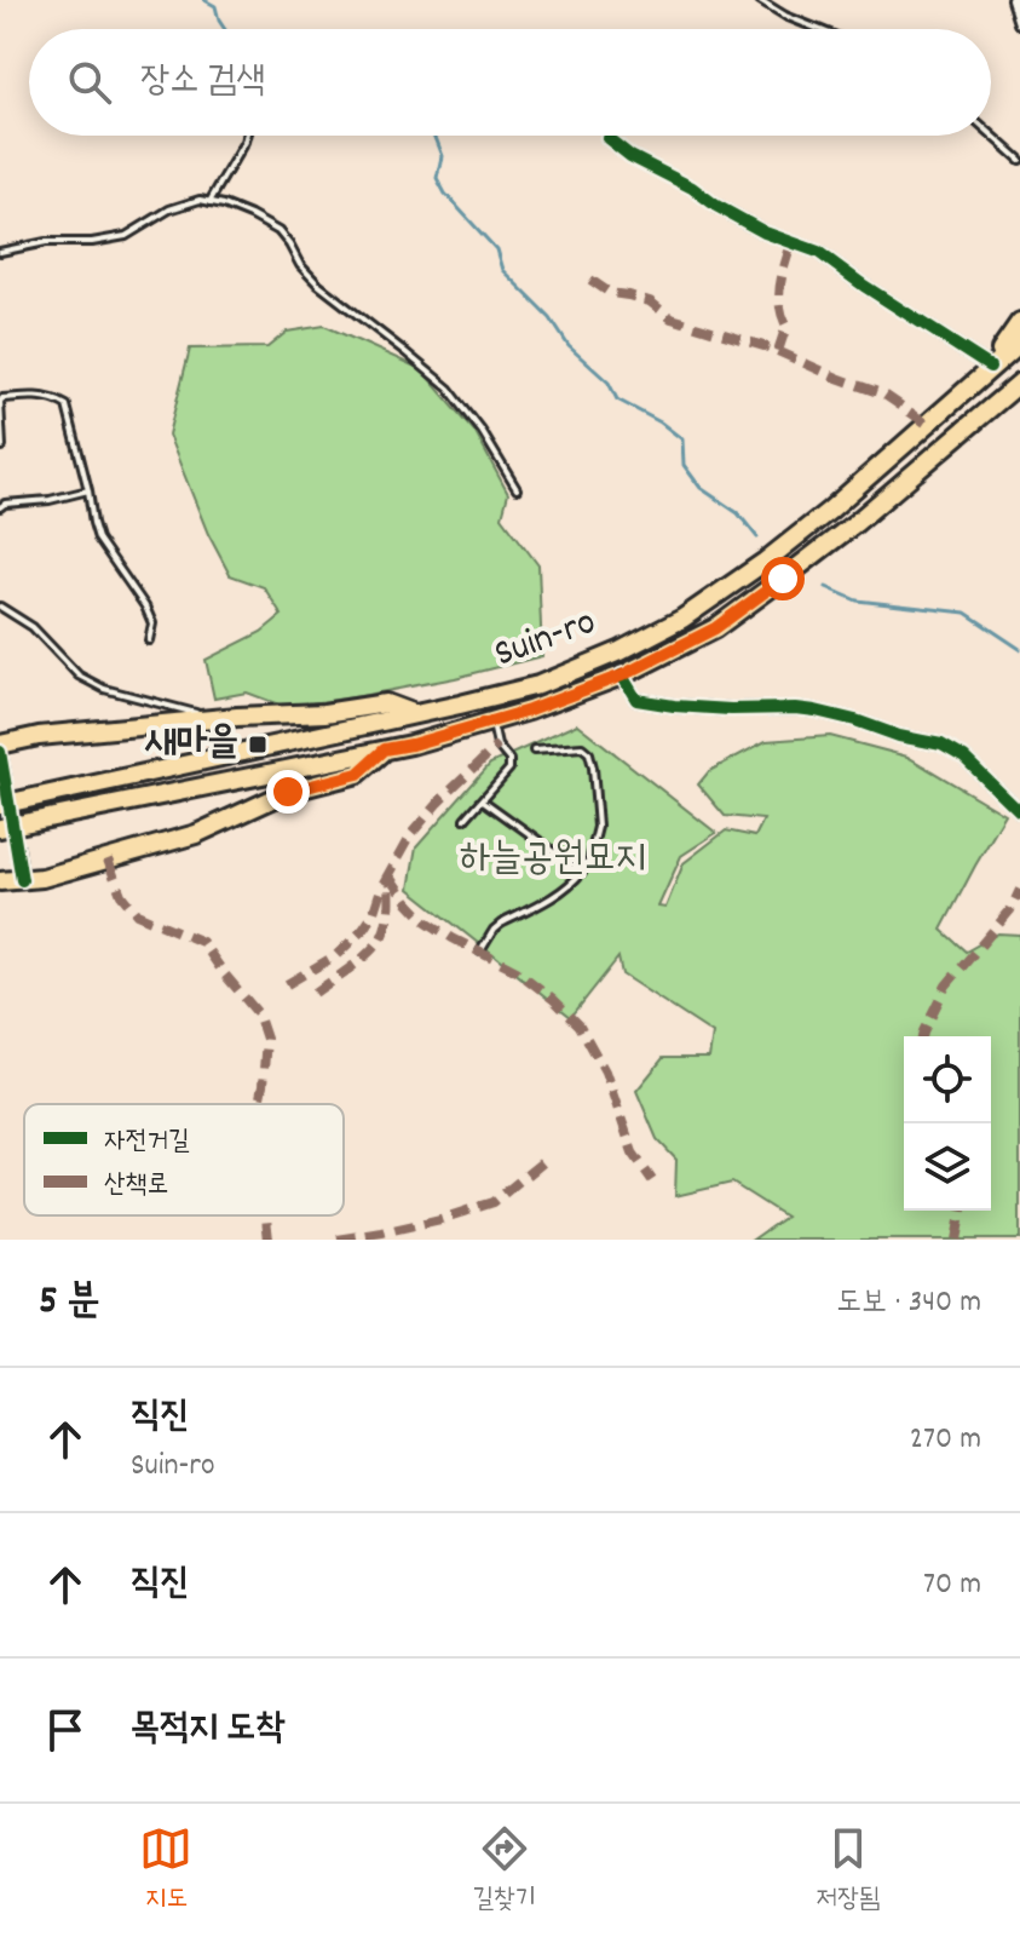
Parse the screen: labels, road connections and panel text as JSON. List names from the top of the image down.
{
  "streets": {
    "main road": ["Suin-ro"]
  },
  "parks": ["하늘공원묘지"],
  "places": {
    "transit": ["새마을"]
  },
  "legend": ["자전거길", "산책로"],
  "page": {
    "search": "장소 검색",
    "heading": ["5 분", "도보 · 340 m"],
    "list": [
      ["직진", "Suin-ro", "270 m"],
      ["직진", "70 m"],
      "목적지 도착"
    ],
    "nav": ["지도", "길찾기", "저장됨"]
  }
}
